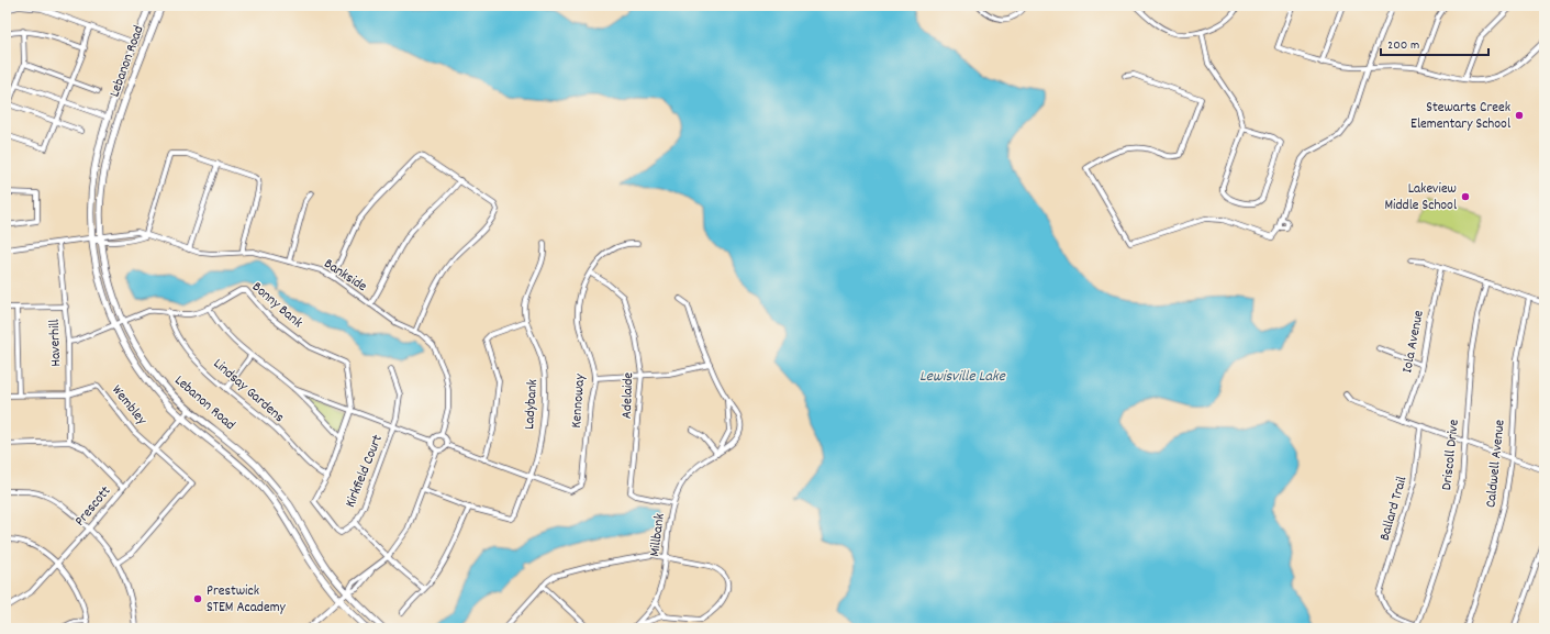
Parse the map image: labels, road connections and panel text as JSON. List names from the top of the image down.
{
  "streets": {
    "main road": ["Lebanon Road"],
    "street": [
      "Bankside",
      "Bonny Bank",
      "Iola Avenue",
      "Haverhill",
      "Lindsay Gardens",
      "Adelaide",
      "Kennoway",
      "Ladybank",
      "Wembley",
      "Driscoll Drive",
      "Caldwell Avenue",
      "Kirkfield Court",
      "Prescott",
      "Ballard Trail",
      "Millbank"
    ]
  },
  "crossings": [
    ["Lebanon Road", "Bankside"],
    ["Lebanon Road", "Bonny Bank"],
    ["Lebanon Road", "Prescott"],
    ["Bankside", "Haverhill"],
    ["Bonny Bank", "Haverhill"],
    ["Bonny Bank", "Lindsay Gardens"],
    ["Haverhill", "Wembley"],
    ["Lindsay Gardens", "Kirkfield Court"],
    ["Adelaide", "Kennoway"],
    ["Adelaide", "Millbank"],
    ["Kennoway", "Ladybank"],
    ["Wembley", "Prescott"],
    ["Driscoll Drive", "Ballard Trail"]
  ],
  "water": ["Lewisville Lake"],
  "places": ["Stewarts Creek Elementary School", "Lakeview Middle School", "Prestwick STEM Academy"],
  "scale_bar": "200 m"
}
